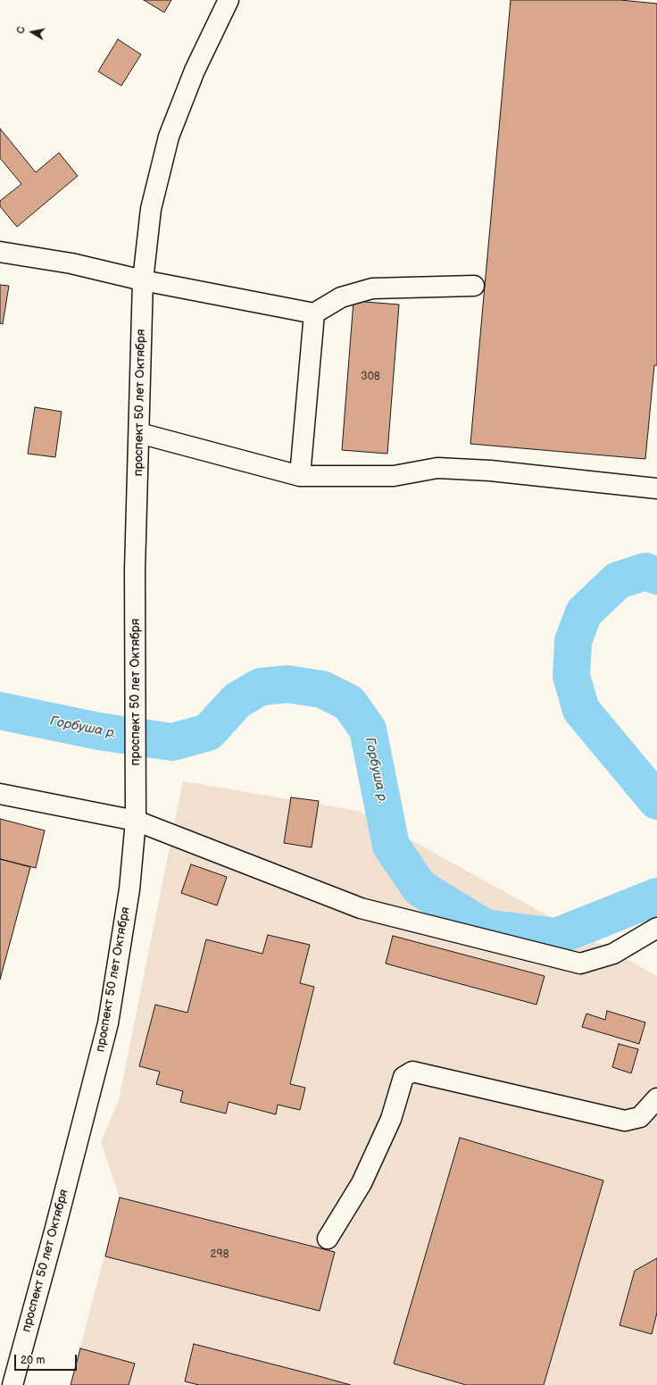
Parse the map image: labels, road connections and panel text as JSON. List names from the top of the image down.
{
  "streets": {
    "main road": ["проспект 50 лет Октября"]
  },
  "water": ["Горбуша р."],
  "house_numbers": ["308", "298"],
  "scale_bar": "20 m",
  "north": "left"
}
